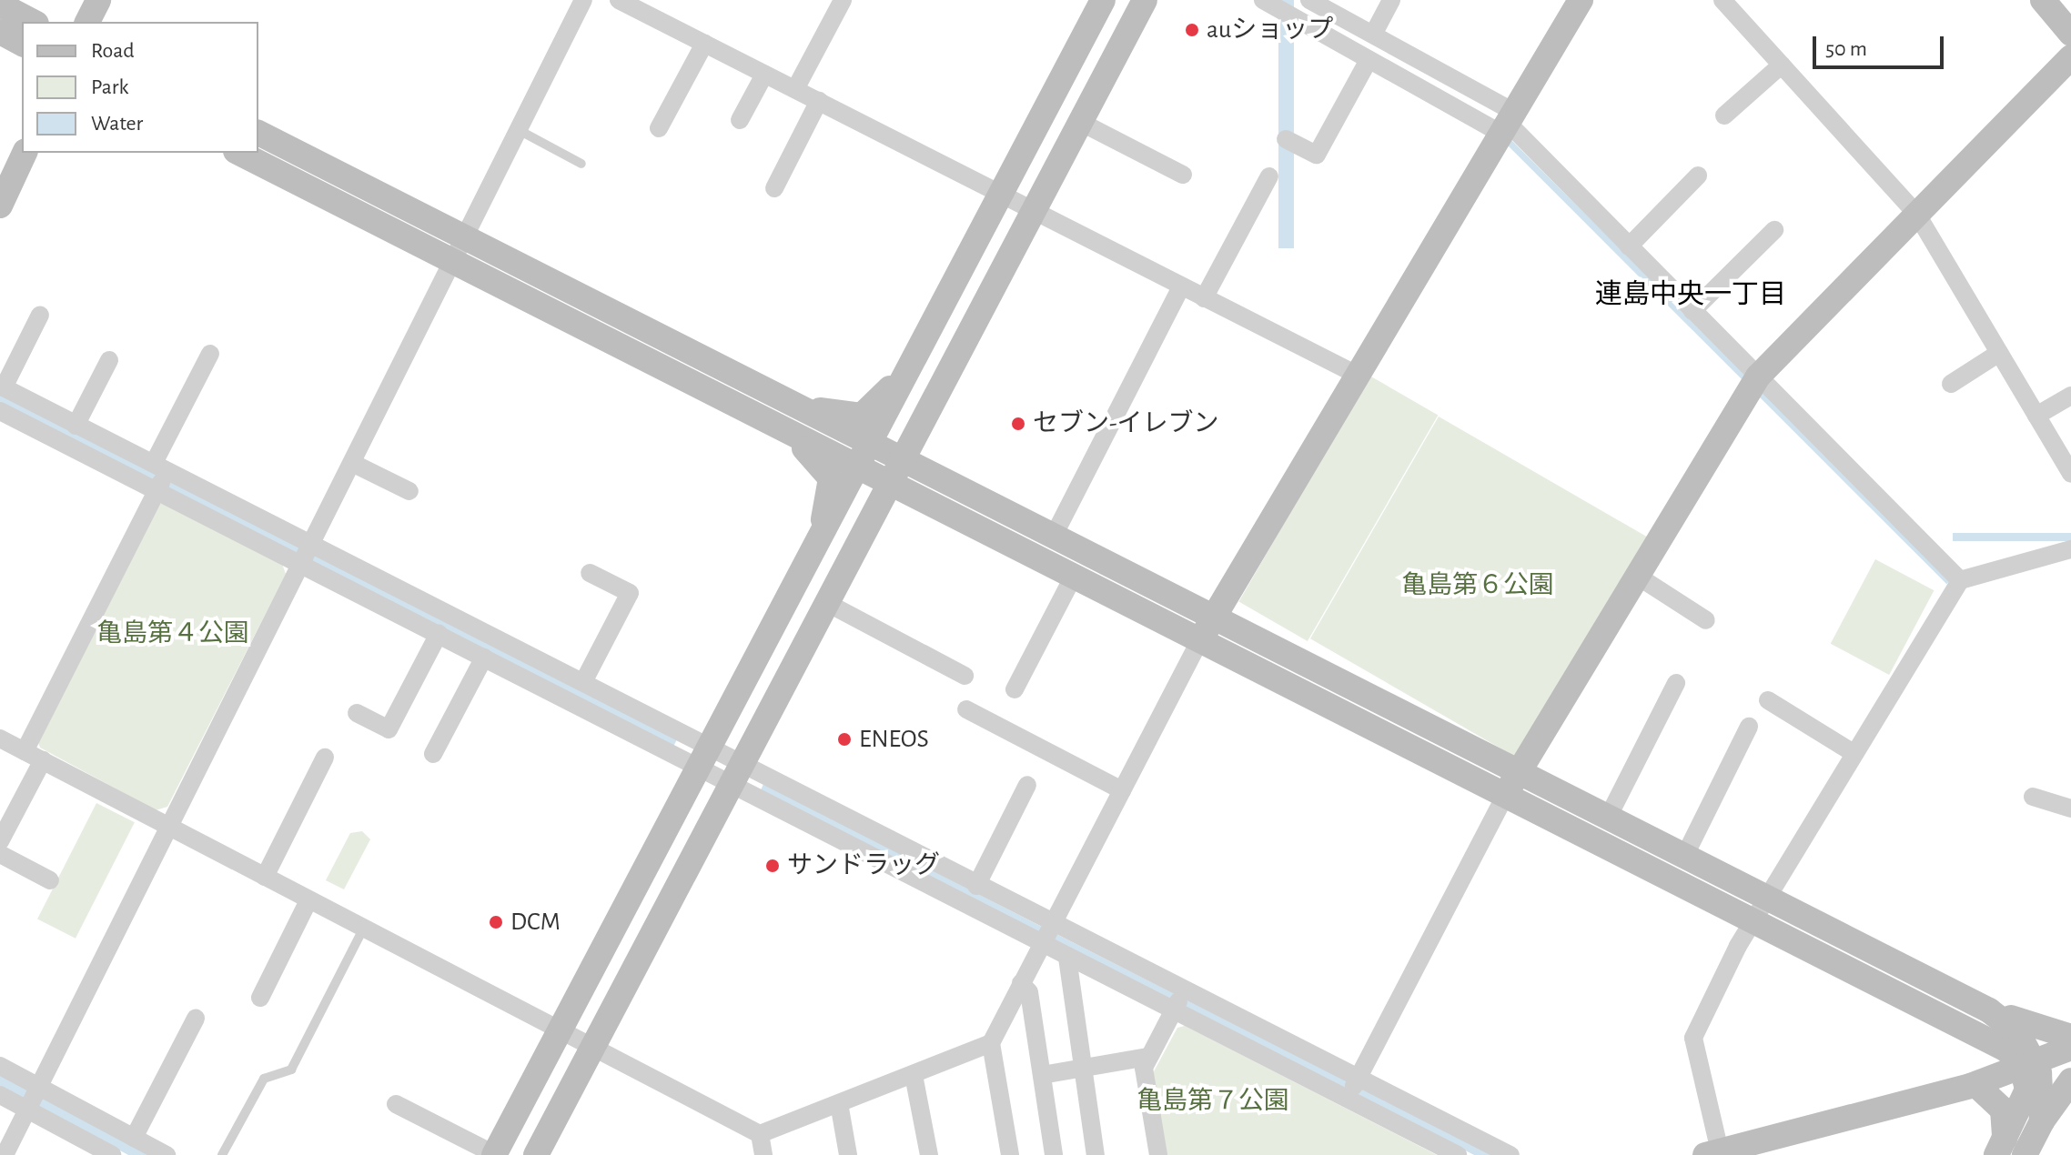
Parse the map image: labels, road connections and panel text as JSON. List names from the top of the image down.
{
  "districts": ["連島中央一丁目"],
  "parks": ["亀島第６公園", "亀島第４公園", "亀島第７公園"],
  "places": [
    "auショップ",
    "セブン-イレブン",
    "ENEOS",
    "サンドラッグ",
    "DCM"
  ],
  "legend": ["Road", "Park", "Water"],
  "scale_bar": "50 m"
}
